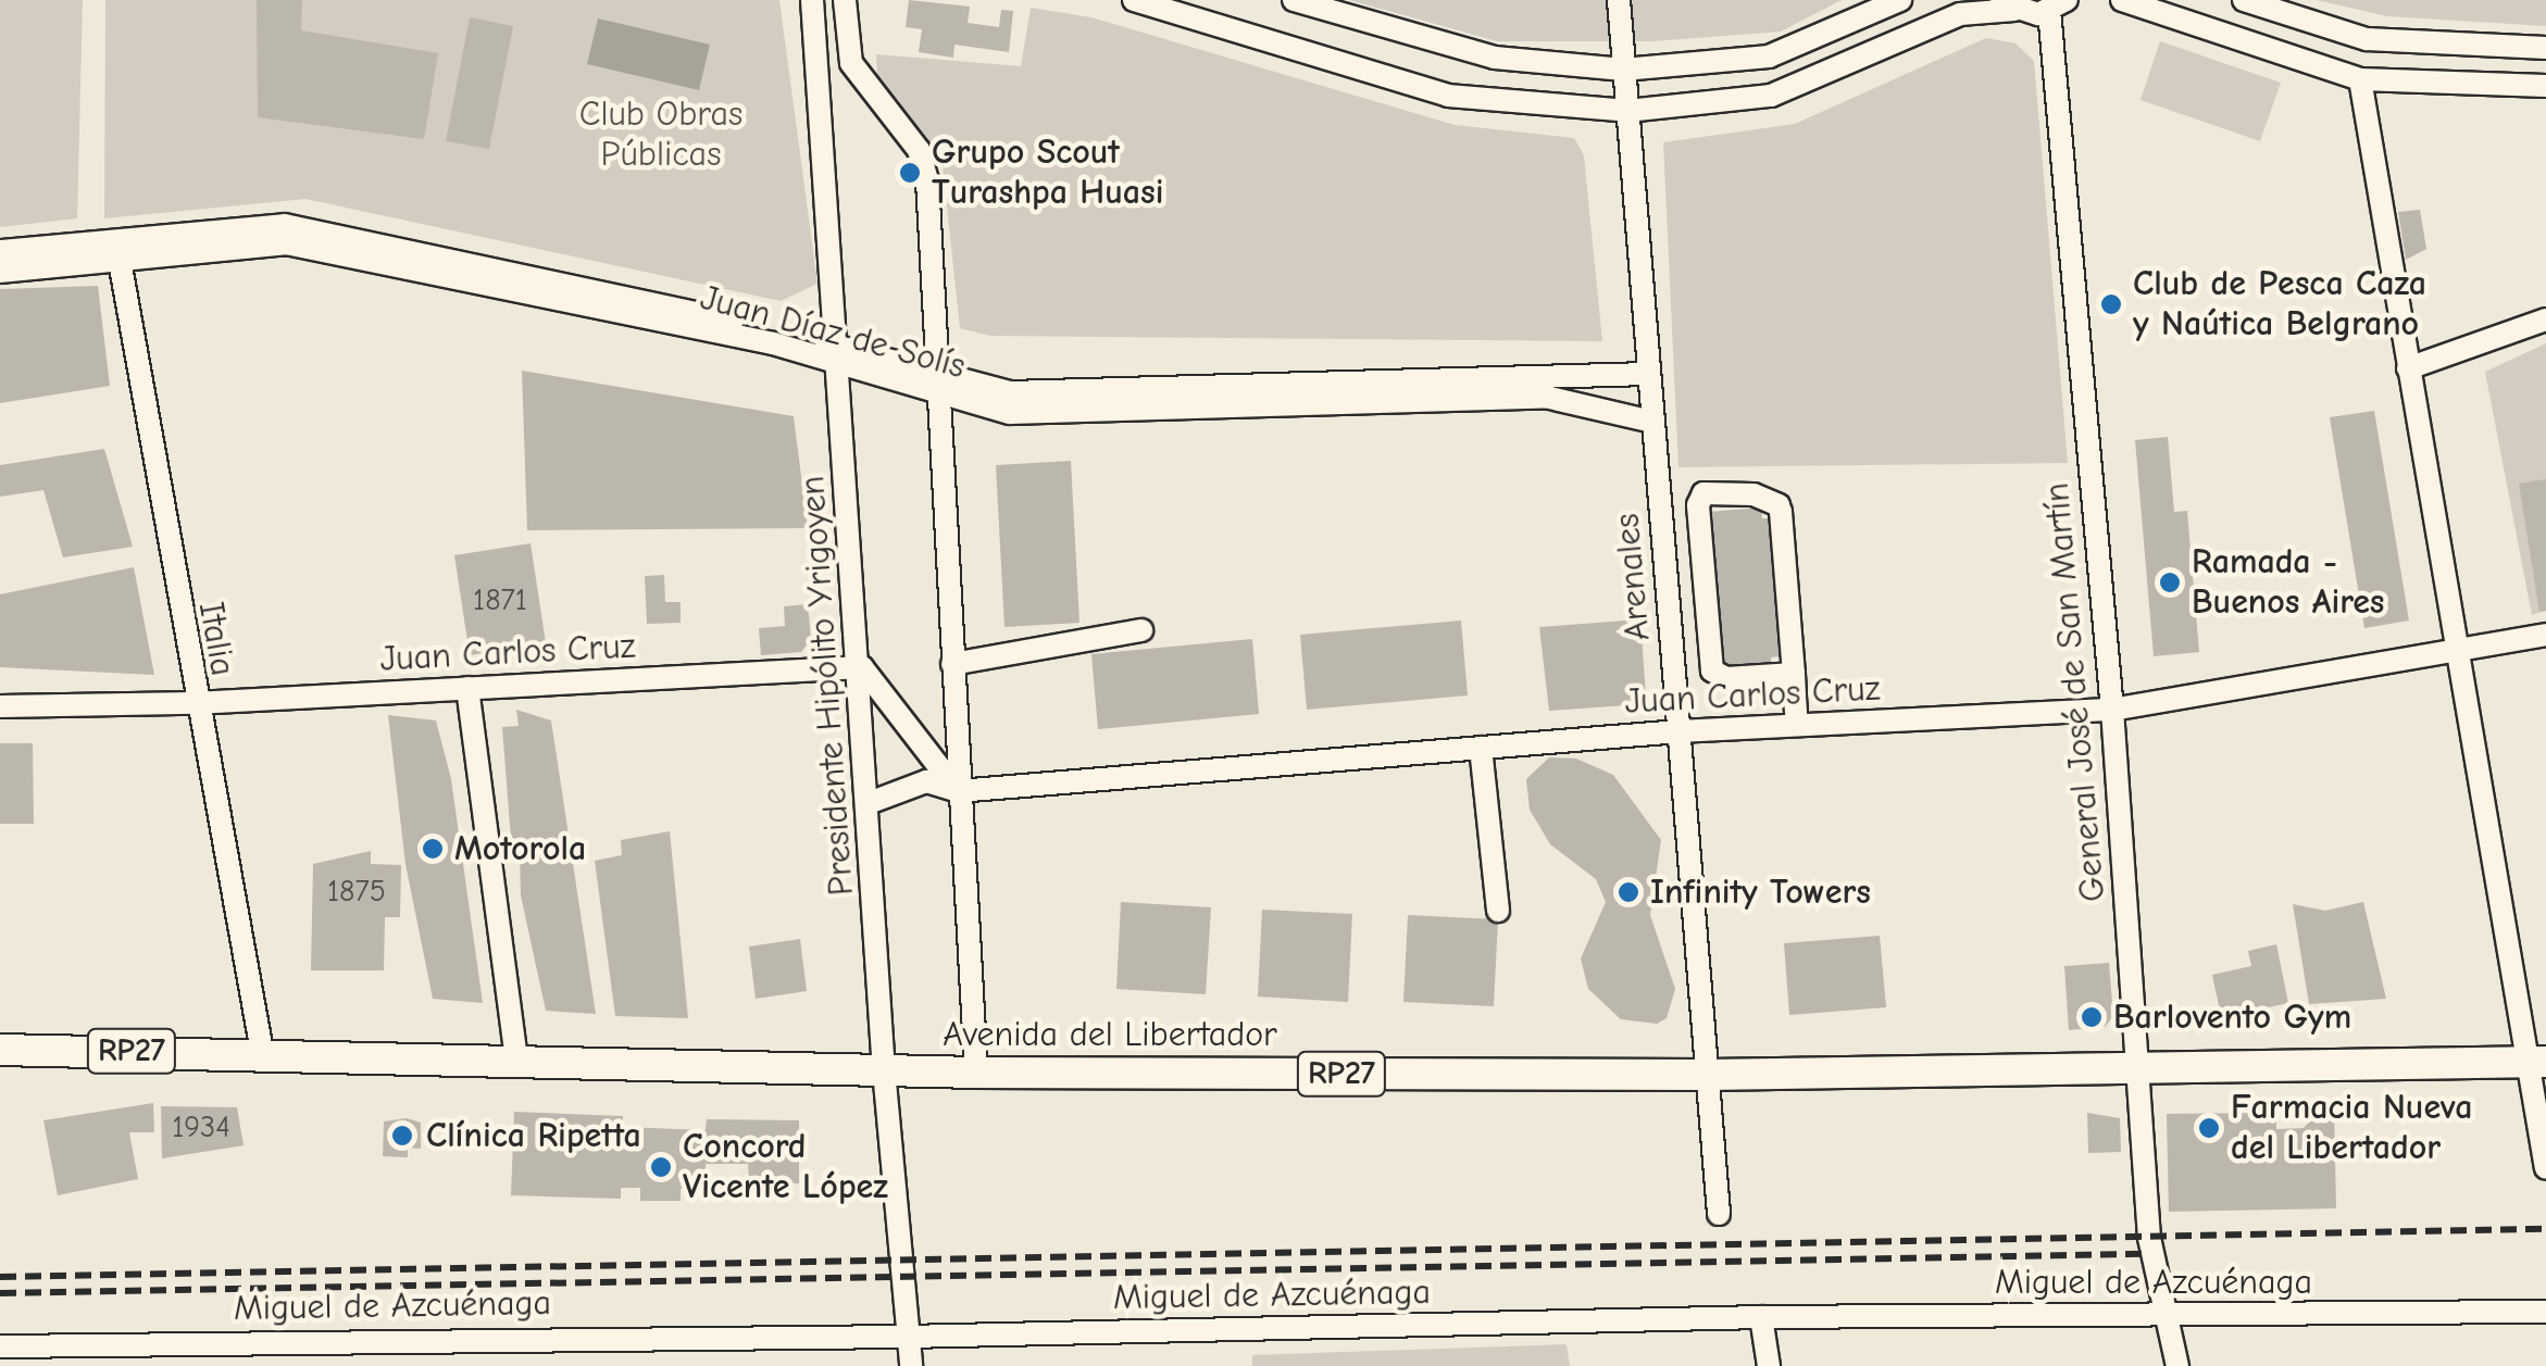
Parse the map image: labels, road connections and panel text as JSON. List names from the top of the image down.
{
  "streets": {
    "main road": ["Avenida del Libertador", "RP27"],
    "street": [
      "Juan Díaz de Solís",
      "Arenales",
      "Italia",
      "Juan Carlos Cruz",
      "Presidente Hipólito Yrigoyen",
      "General José de San Martín",
      "Miguel de Azcuénaga"
    ]
  },
  "crossings": [
    ["Juan Díaz de Solís", "Arenales"],
    ["Juan Díaz de Solís", "Italia"],
    ["Juan Díaz de Solís", "Presidente Hipólito Yrigoyen"],
    ["Arenales", "Juan Carlos Cruz"],
    ["Arenales", "Avenida del Libertador"],
    ["Italia", "Juan Carlos Cruz"],
    ["Italia", "Avenida del Libertador"],
    ["Juan Carlos Cruz", "Presidente Hipólito Yrigoyen"],
    ["Juan Carlos Cruz", "General José de San Martín"],
    ["Presidente Hipólito Yrigoyen", "Avenida del Libertador"],
    ["Presidente Hipólito Yrigoyen", "Miguel de Azcuénaga"],
    ["General José de San Martín", "Avenida del Libertador"],
    ["General José de San Martín", "Miguel de Azcuénaga"]
  ],
  "parks": ["Club Obras Públicas"],
  "places": [
    "Grupo Scout Turashpa Huasi",
    "Club de Pesca Caza y Naútica Belgrano",
    "Ramada - Buenos Aires",
    "Motorola",
    "Infinity Towers",
    "Barlovento Gym",
    "Farmacia Nueva del Libertador",
    "Clínica Ripetta",
    "Concord Vicente López"
  ],
  "house_numbers": ["1871", "1875", "1934"]
}
